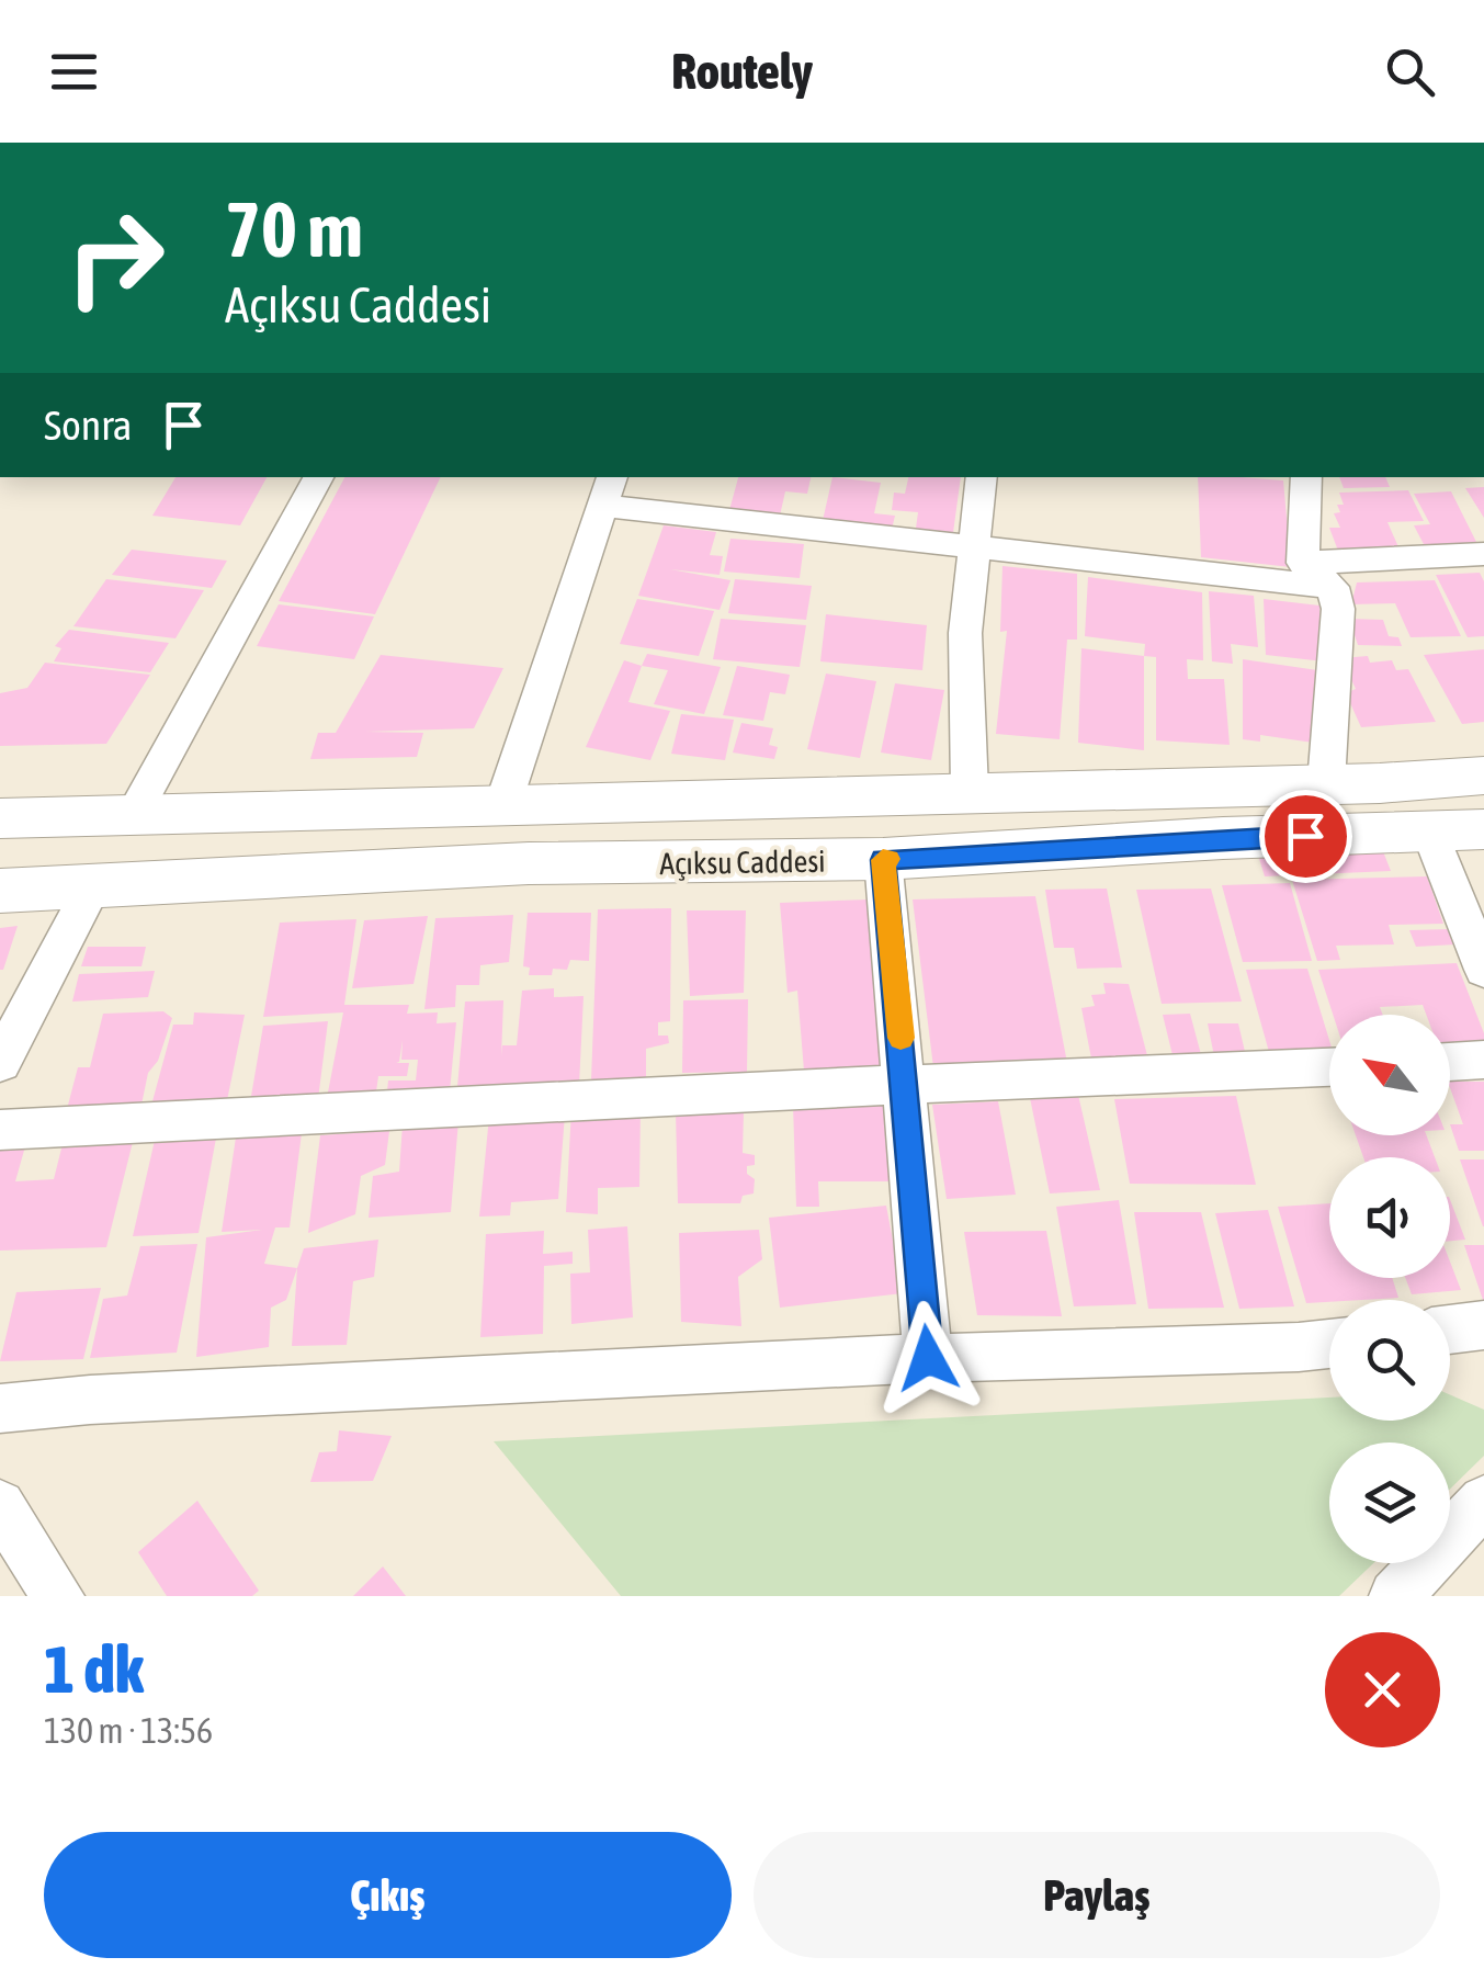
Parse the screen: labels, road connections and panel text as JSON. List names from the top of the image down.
{
  "streets": {
    "main road": ["Açıksu Caddesi"]
  },
  "north": "top left",
  "page": {
    "header": "Routely",
    "turn": ["70 m", "Açıksu Caddesi"],
    "then": "Sonra",
    "heading": ["1 dk", "130 m · 13:56"],
    "buttons": ["Çıkış", "Paylaş"]
  }
}
